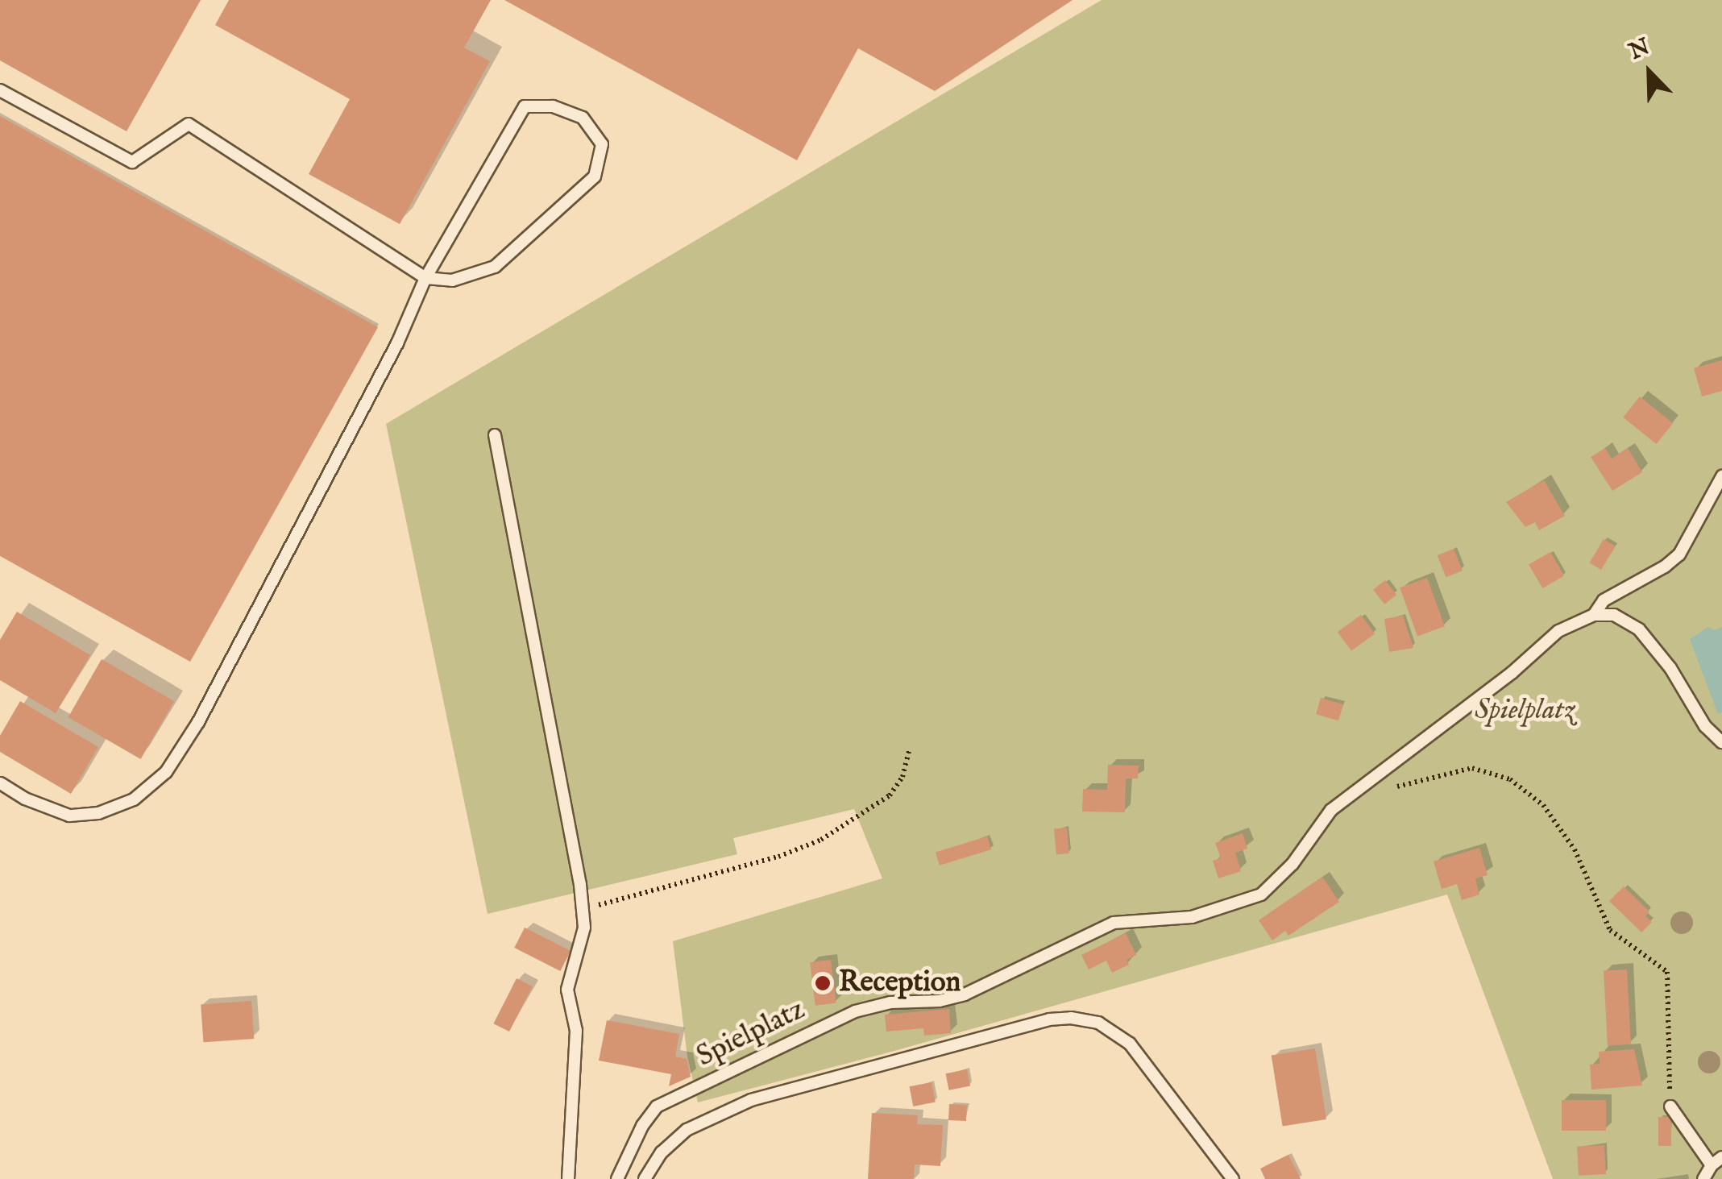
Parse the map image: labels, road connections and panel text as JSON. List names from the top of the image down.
{
  "streets": {
    "lane": ["Spielplatz"]
  },
  "parks": ["Spielplatz"],
  "places": ["Reception"],
  "north": "top left"
}
